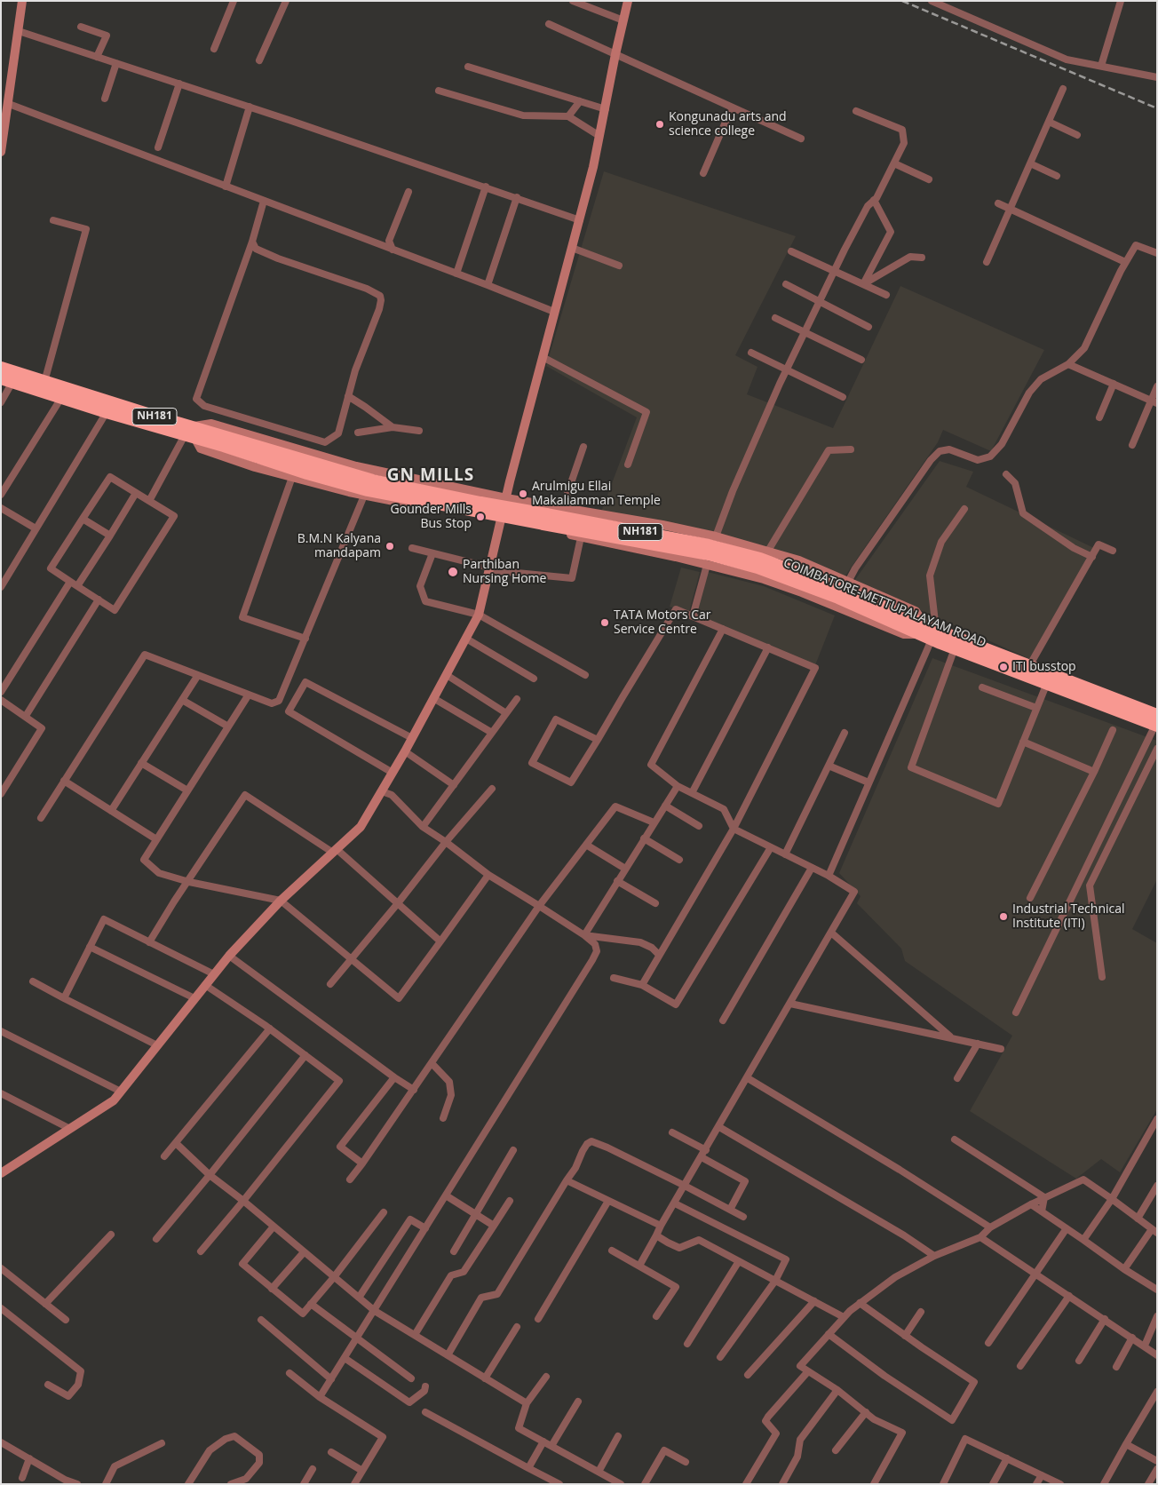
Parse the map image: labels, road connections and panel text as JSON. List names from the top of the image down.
{
  "streets": {
    "highway": ["NH181", "COIMBATORE-METTUPALAYAM ROAD"]
  },
  "crossings": [
    ["NH181", "COIMBATORE-METTUPALAYAM ROAD"]
  ],
  "districts": ["GN MILLS"],
  "places": [
    "Kongunadu arts and science college",
    "Arulmigu Ellai Makaliamman Temple",
    "Gounder Mills Bus Stop",
    "B.M.N Kalyana mandapam",
    "Parthiban Nursing Home",
    "TATA Motors Car Service Centre",
    "ITI busstop",
    "Industrial Technical Institute (ITI)"
  ]
}
